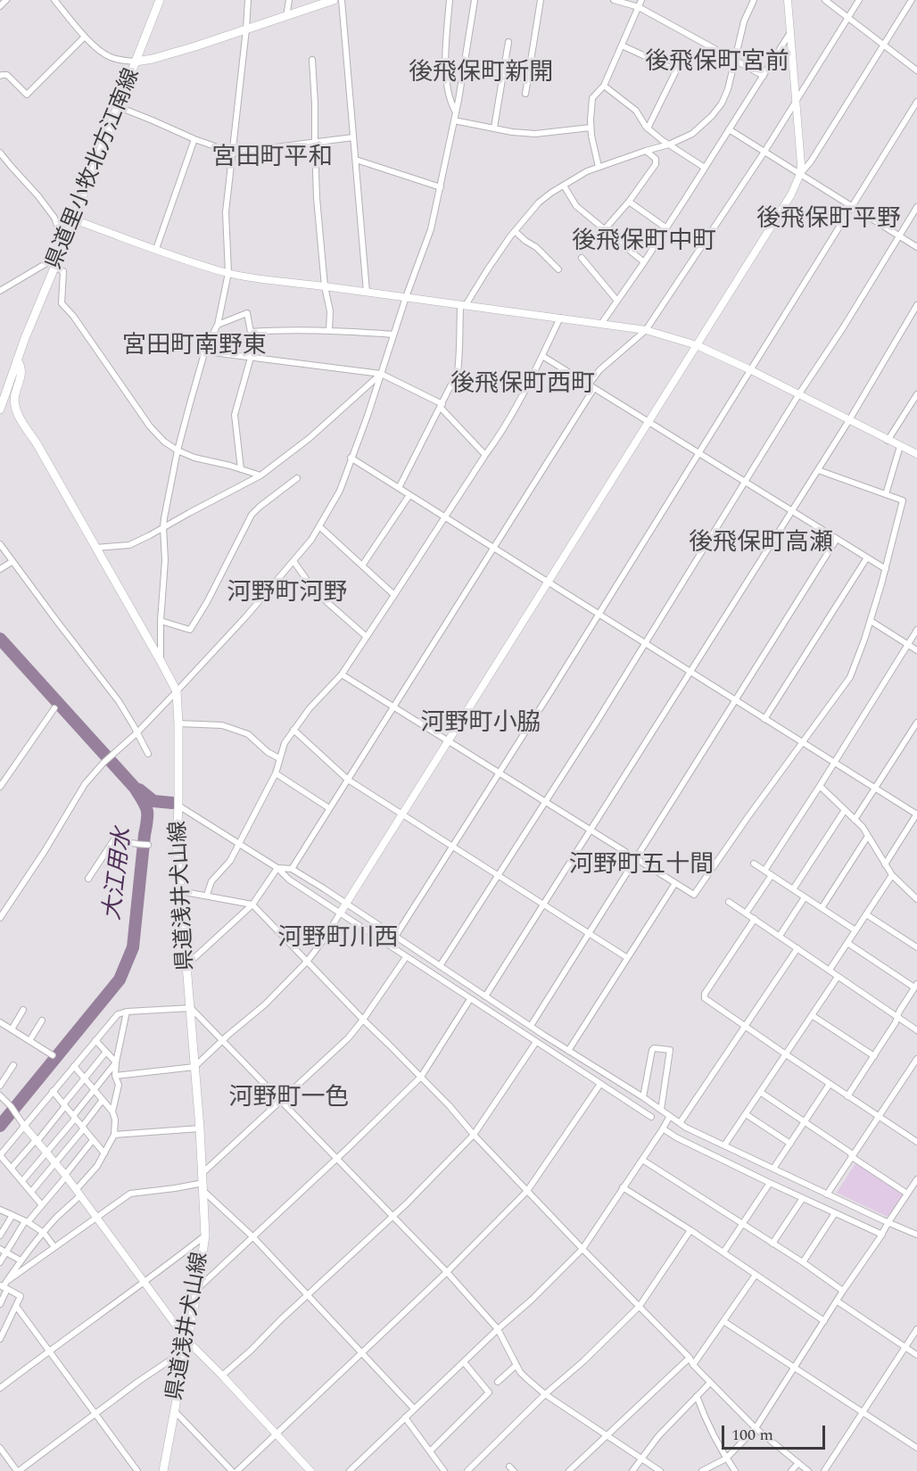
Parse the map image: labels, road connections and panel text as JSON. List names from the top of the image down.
{
  "streets": {
    "main road": ["県道里小牧北方江南線", "県道浅井犬山線"]
  },
  "crossings": [
    ["県道里小牧北方江南線", "県道浅井犬山線"]
  ],
  "districts": [
    "後飛保町宮前",
    "後飛保町新開",
    "宮田町平和",
    "後飛保町平野",
    "後飛保町中町",
    "宮田町南野東",
    "後飛保町西町",
    "後飛保町高瀬",
    "河野町河野",
    "河野町小脇",
    "河野町五十間",
    "河野町川西",
    "河野町一色"
  ],
  "water": ["大江用水"],
  "scale_bar": "100 m"
}
